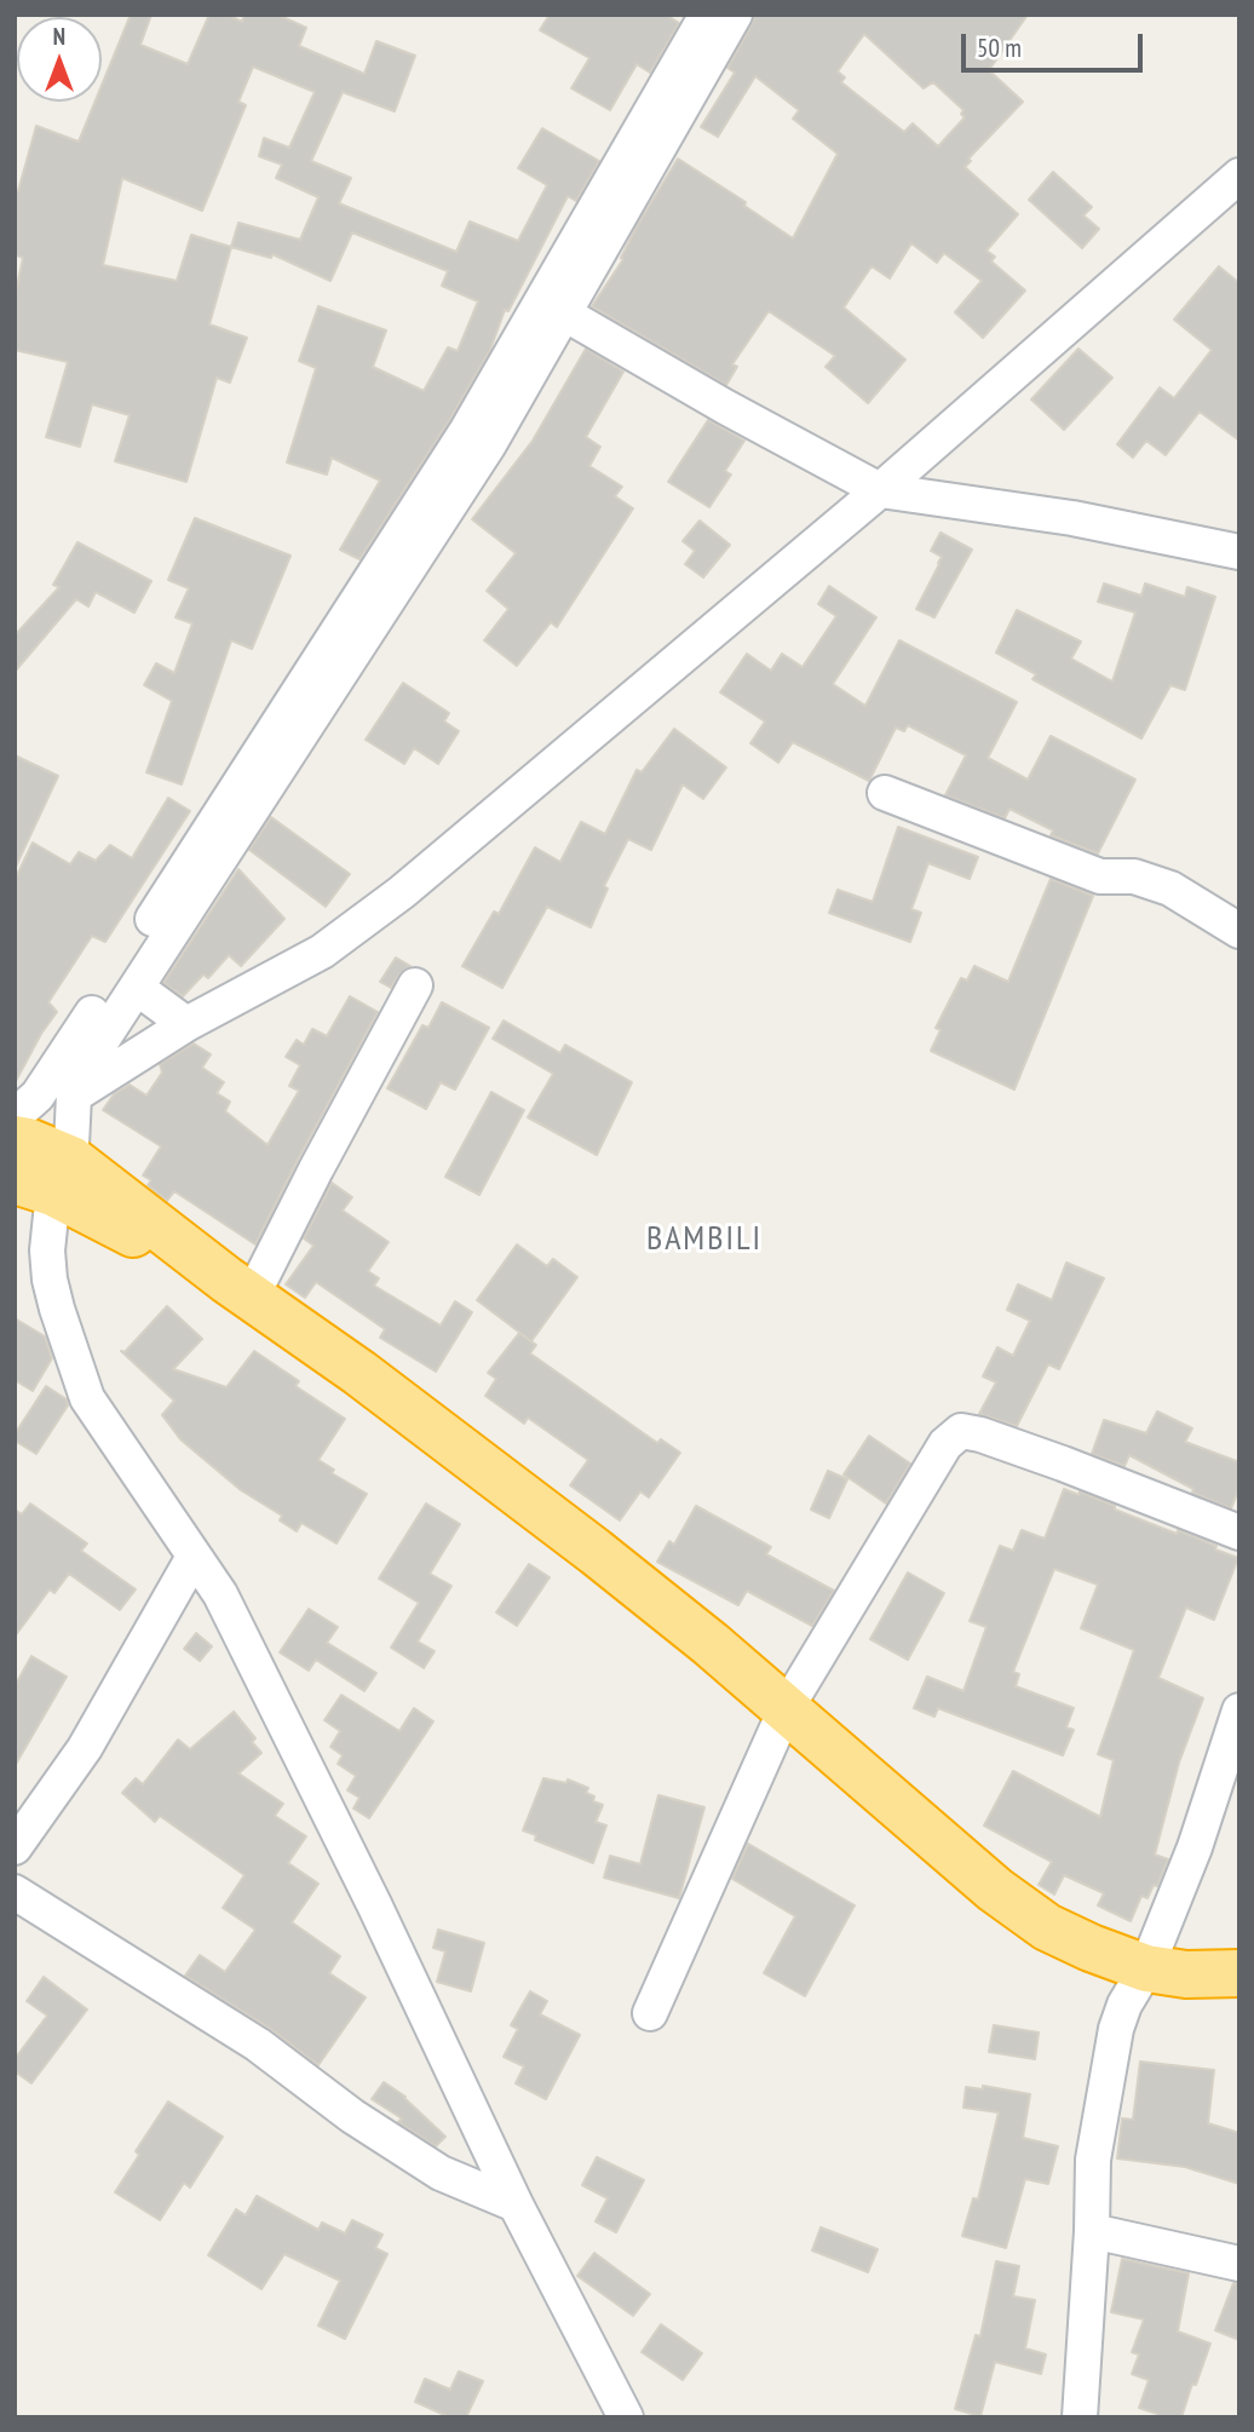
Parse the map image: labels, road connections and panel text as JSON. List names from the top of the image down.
{
  "districts": ["BAMBILI"],
  "scale_bar": "50 m",
  "north": "top"
}
